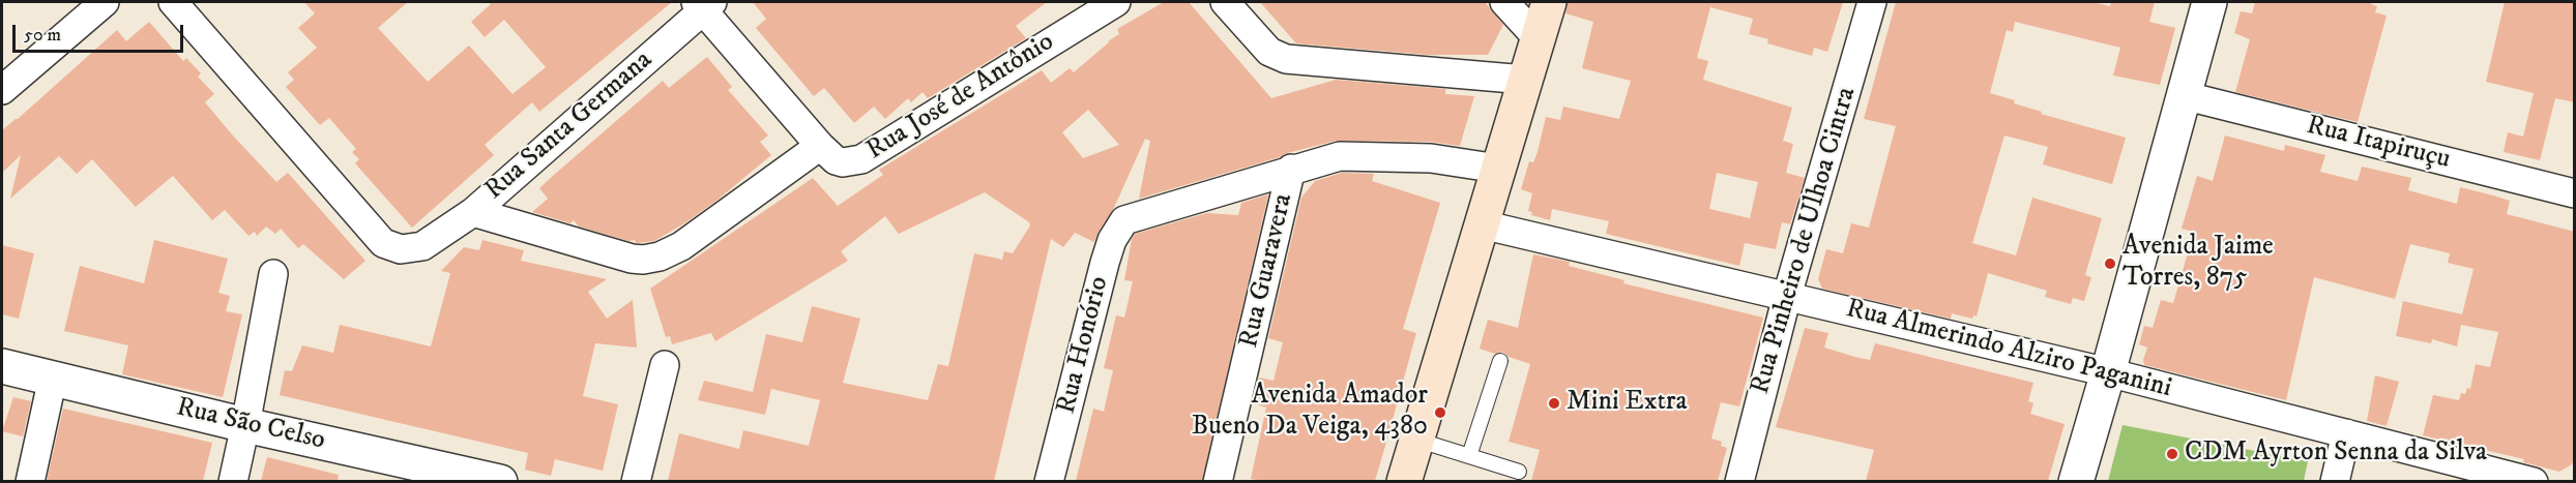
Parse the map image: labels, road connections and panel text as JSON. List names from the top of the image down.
{
  "streets": {
    "street": [
      "Rua José de Antônio",
      "Rua Santa Germana",
      "Rua Itapiruçu",
      "Rua Pinheiro de Ulhoa Cintra",
      "Rua Guaravera",
      "Rua Honório",
      "Rua Almerindo Alziro Paganini",
      "Rua São Celso"
    ]
  },
  "crossings": [
    ["Rua José de Antônio", "Rua Santa Germana"],
    ["Rua Pinheiro de Ulhoa Cintra", "Rua Almerindo Alziro Paganini"],
    ["Rua Guaravera", "Rua Honório"]
  ],
  "places": [
    "Avenida Jaime Torres, 875",
    "Mini Extra",
    "Avenida Amador Bueno Da Veiga, 4380",
    "CDM Ayrton Senna da Silva"
  ],
  "scale_bar": "50 m"
}
